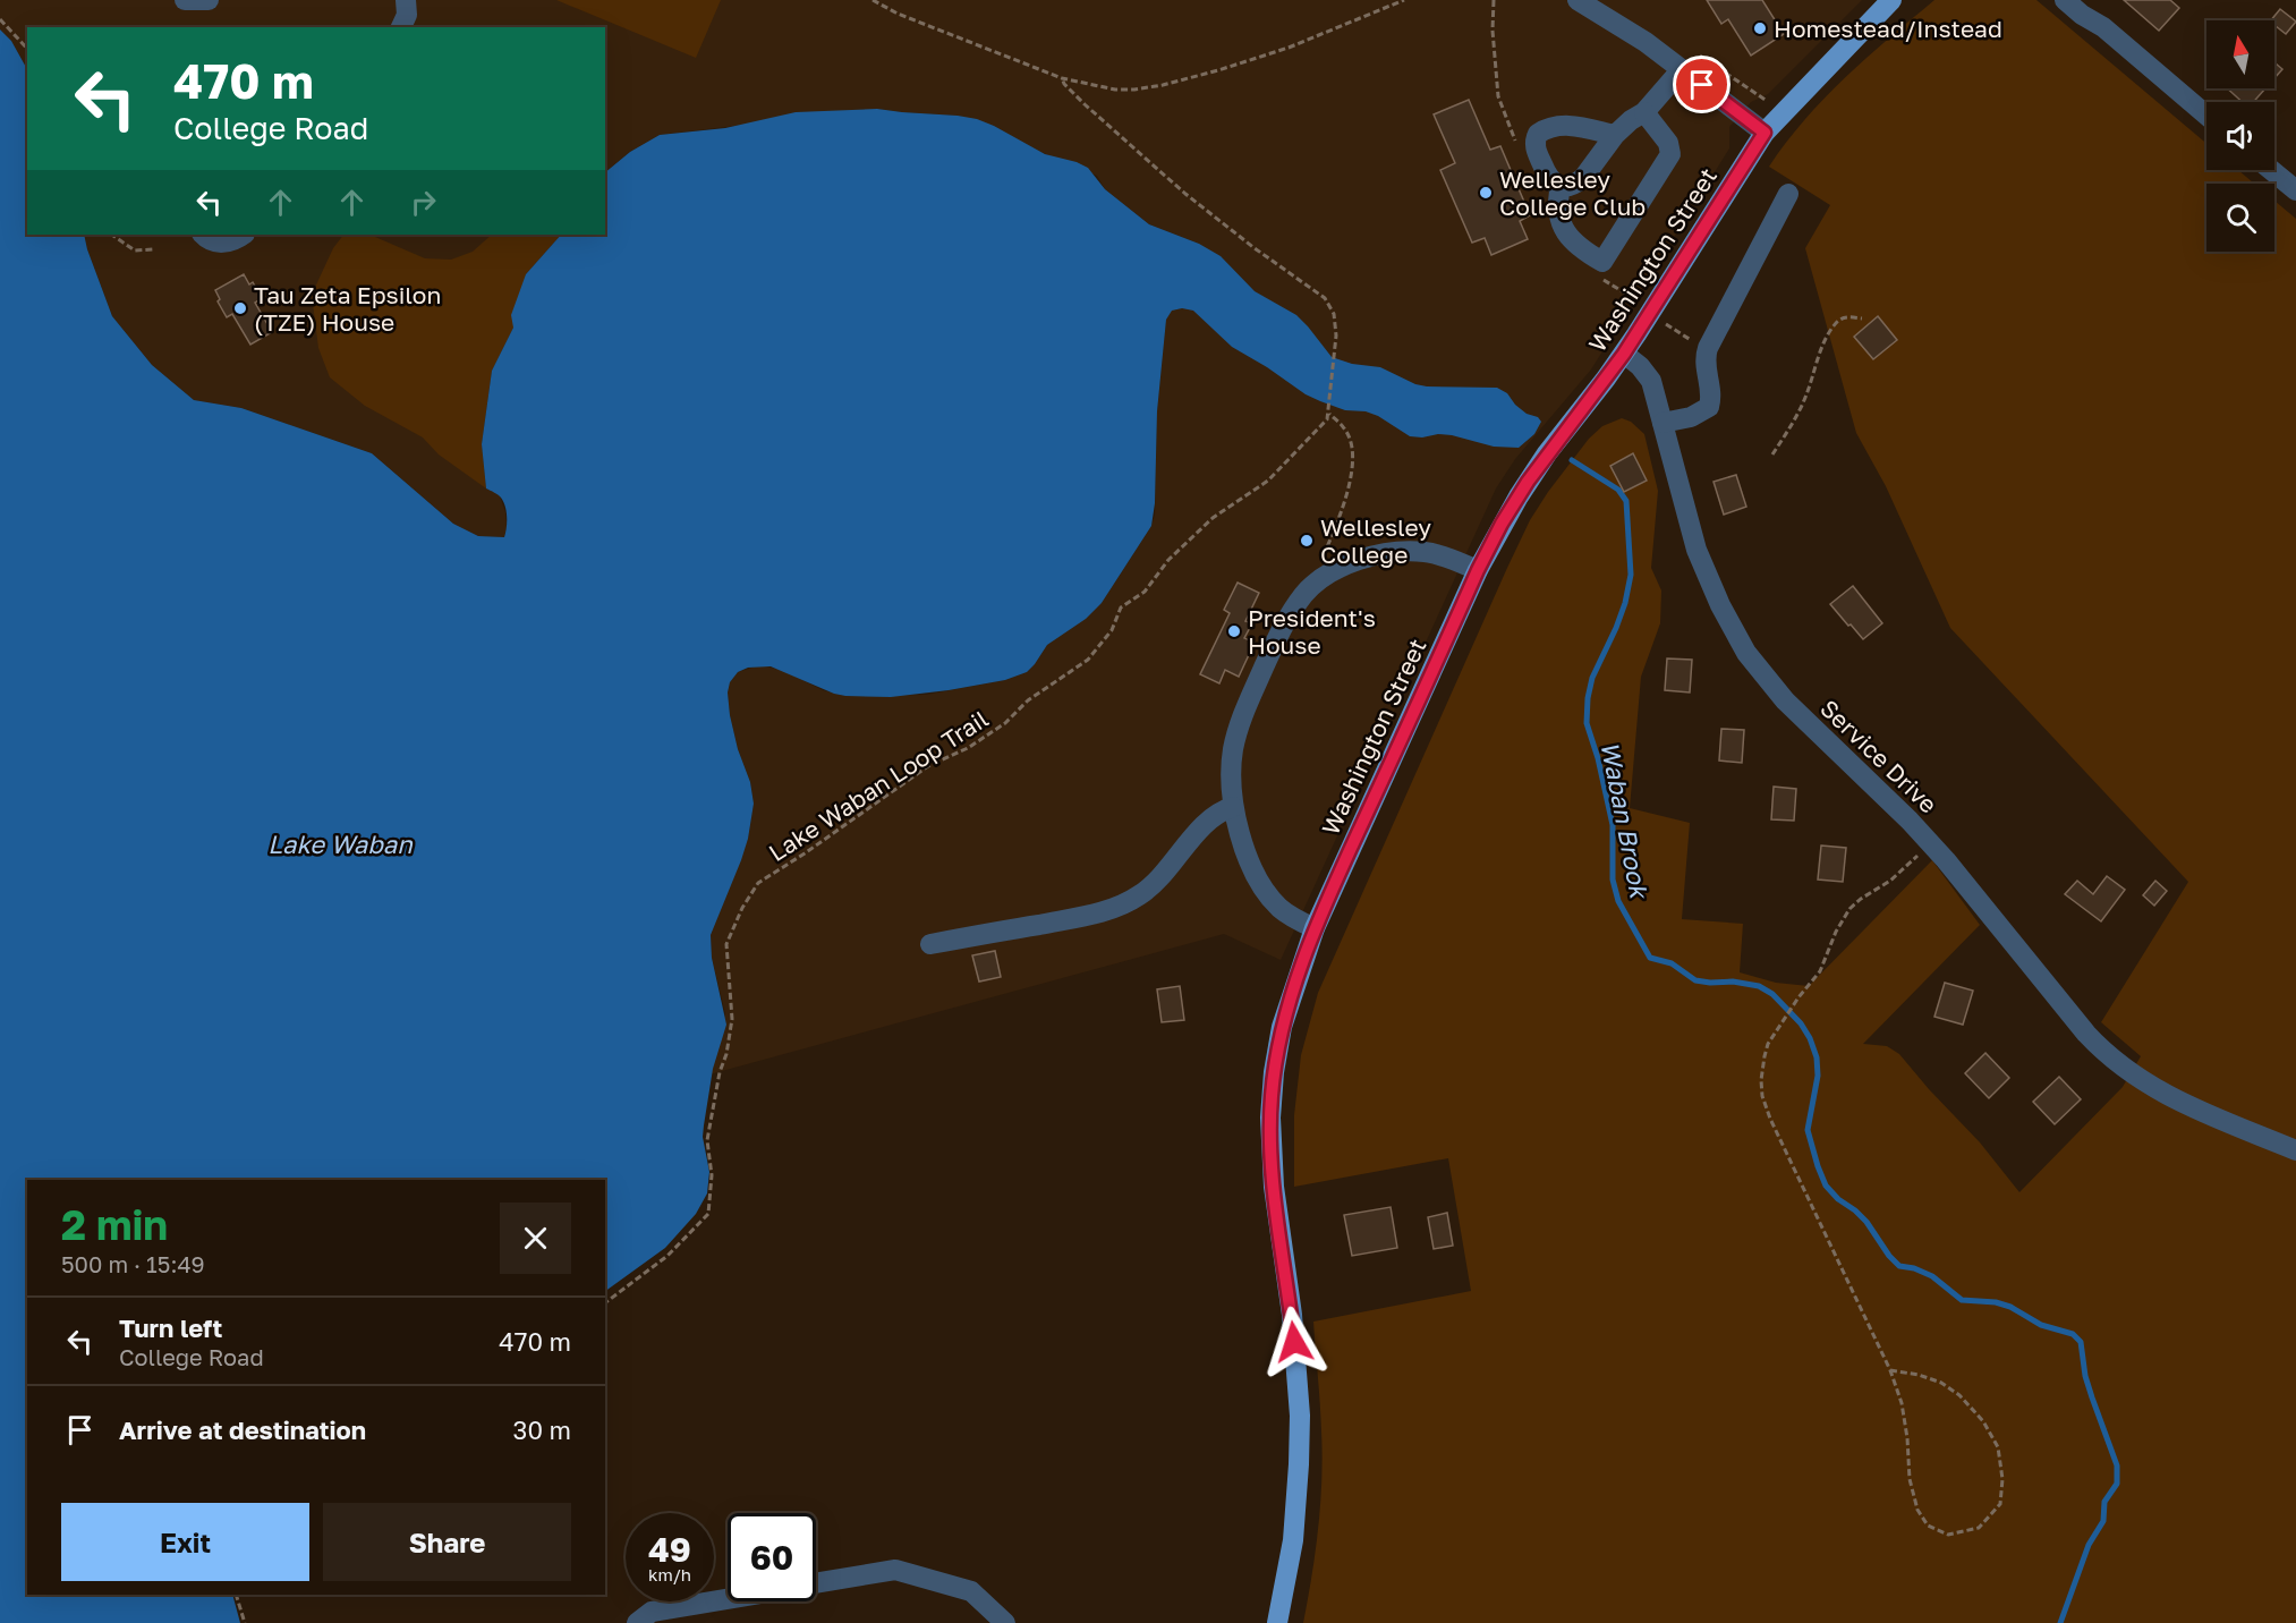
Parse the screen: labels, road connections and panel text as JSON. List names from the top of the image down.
{
  "streets": {
    "main road": ["Washington Street"],
    "street": ["Service Drive"],
    "path": ["Lake Waban Loop Trail"]
  },
  "crossings": [
    ["Washington Street", "Service Drive"]
  ],
  "water": ["Waban Brook", "Lake Waban"],
  "places": [
    "Homestead/Instead",
    "Wellesley College Club",
    "Tau Zeta Epsilon (TZE) House",
    "Wellesley College",
    "President's House"
  ],
  "north": "top",
  "page": {
    "turn": ["470 m", "College Road"],
    "heading": ["2 min", "500 m · 15:49"],
    "list": [
      {
        "name": "Turn left",
        "note": "College Road",
        "value": "470 m"
      },
      {
        "name": "Arrive at destination",
        "value": "30 m"
      }
    ],
    "buttons": ["Exit", "Share"],
    "speed": "49 km/h",
    "limit": "60"
  }
}
